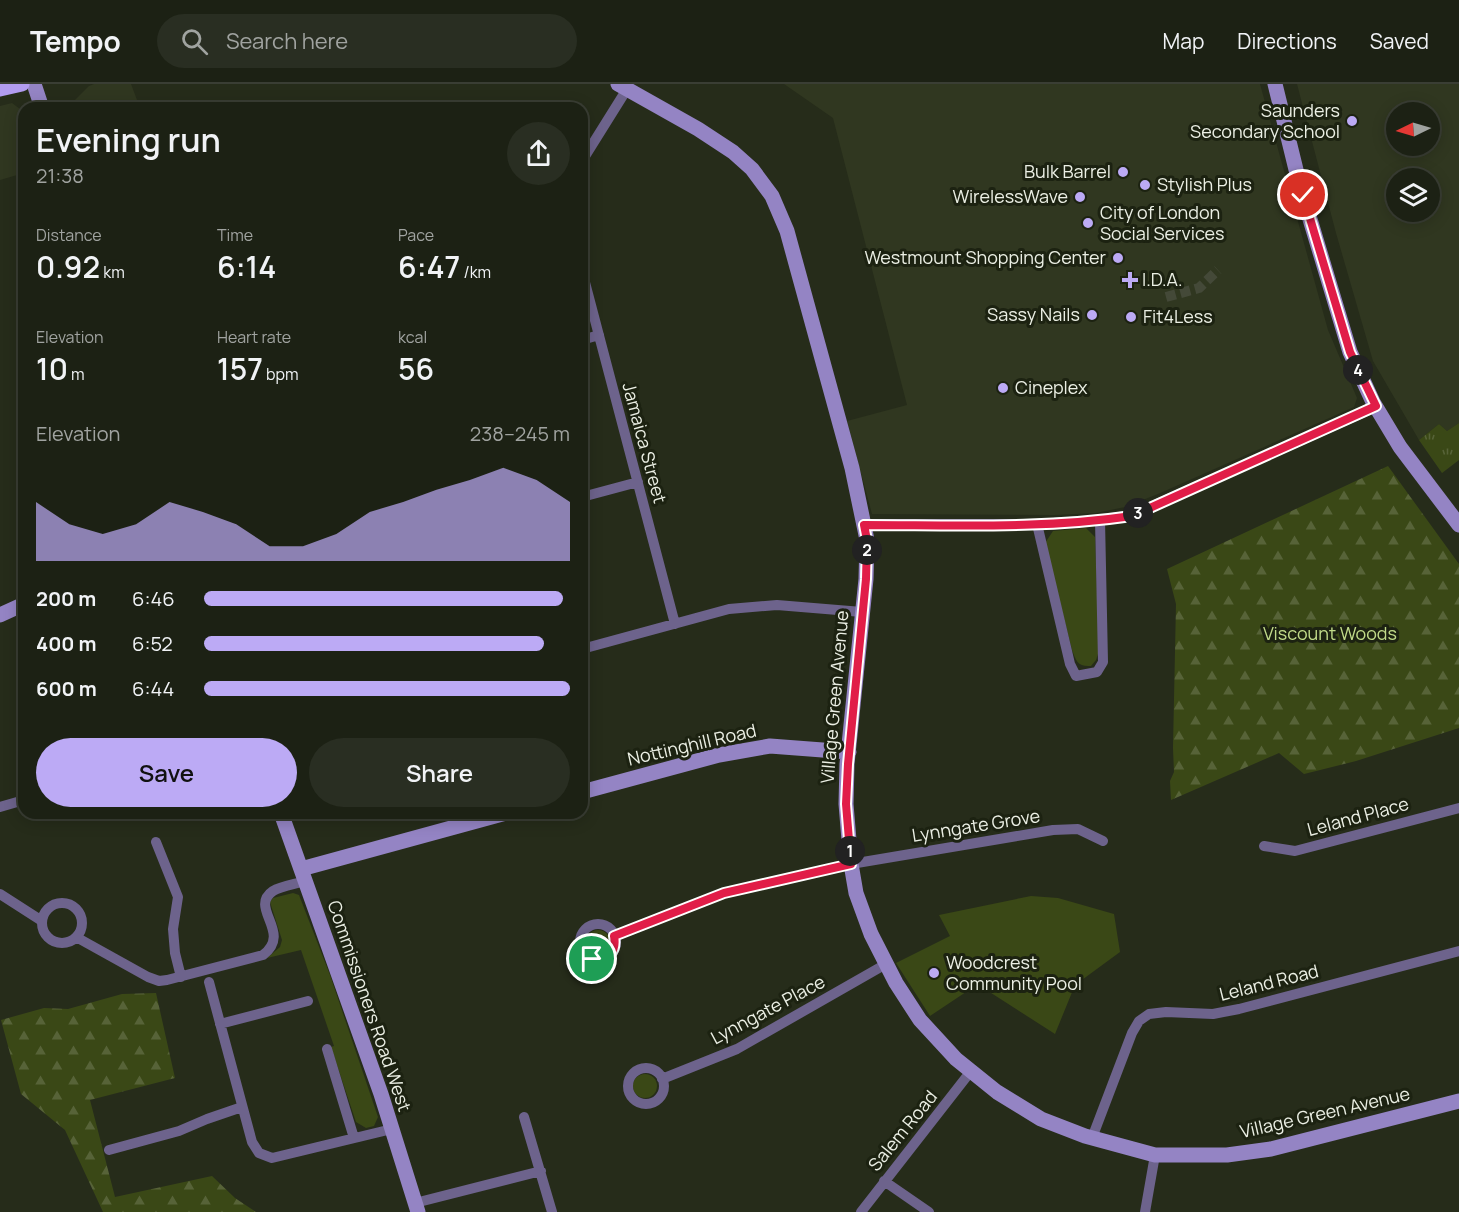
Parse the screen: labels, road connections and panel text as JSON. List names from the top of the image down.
{
  "streets": {
    "street": [
      "Jamaica Street",
      "Village Green Avenue",
      "Nottinghill Road",
      "Leland Place",
      "Lynngate Grove",
      "Leland Road",
      "Commissioners Road West",
      "Lynngate Place",
      "Salem Road"
    ]
  },
  "crossings": [
    ["Village Green Avenue", "Nottinghill Road"],
    ["Village Green Avenue", "Lynngate Grove"],
    ["Village Green Avenue", "Leland Road"],
    ["Village Green Avenue", "Lynngate Place"],
    ["Village Green Avenue", "Salem Road"]
  ],
  "parks": ["Viscount Woods"],
  "places": {
    "other": [
      "Saunders Secondary School",
      "Bulk Barrel",
      "Stylish Plus",
      "WirelessWave",
      "City of London Social Services",
      "Westmount Shopping Center",
      "Sassy Nails",
      "Fit4Less",
      "Cineplex",
      "Woodcrest Community Pool"
    ],
    "health": ["I.D.A."]
  },
  "north": "left",
  "page": {
    "header": "Tempo",
    "search": "Search here",
    "nav": ["Map", "Directions", "Saved"],
    "heading": ["Evening run", "21:38"],
    "stats": [
      ["Distance", "0.92 km"],
      ["Time", "6:14"],
      ["Pace", "6:47 /km"],
      ["Elevation", "10 m"],
      ["Heart rate", "157 bpm"],
      ["kcal", "56"]
    ],
    "pins": [
      "4",
      "3",
      "2",
      "1"
    ],
    "chart": ["Elevation", "238–245 m"],
    "list": [
      {
        "name": "200 m",
        "note": "6:46"
      },
      {
        "name": "400 m",
        "note": "6:52"
      },
      {
        "name": "600 m",
        "note": "6:44"
      }
    ],
    "buttons": ["Save", "Share"]
  }
}
